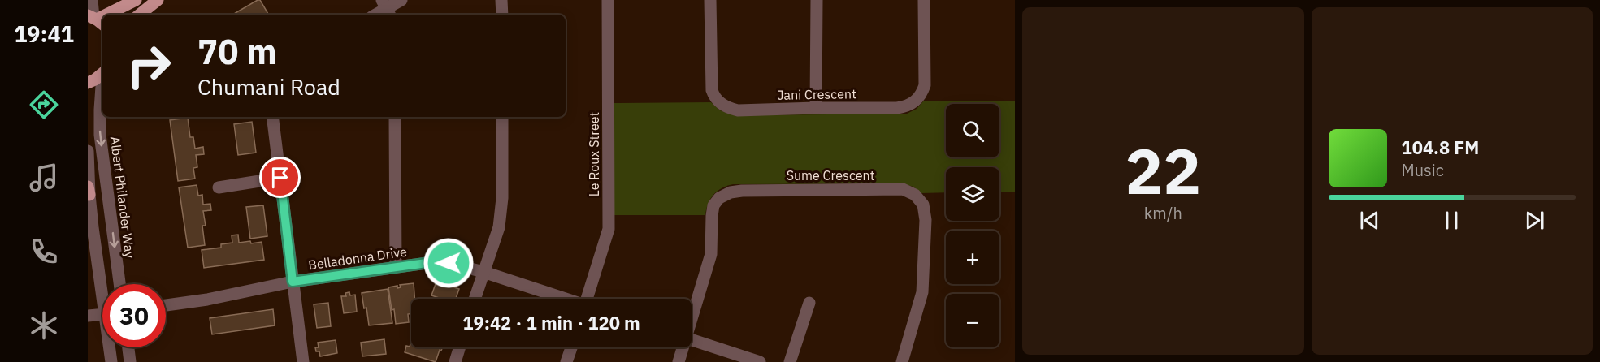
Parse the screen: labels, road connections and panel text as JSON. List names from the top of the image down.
{
  "streets": {
    "street": [
      "Jani Crescent",
      "Le Roux Street",
      "Sume Crescent",
      "Albert Philander Way",
      "Belladonna Drive"
    ]
  },
  "page": {
    "tabs": "19:41",
    "tile": ["22", "km/h"],
    "turn": ["70 m", "Chumani Road"],
    "map_buttons": ["+", "−"],
    "song": ["104.8 FM", "Music"],
    "limit": "30",
    "trip": "19:42 · 1 min · 120 m"
  }
}
